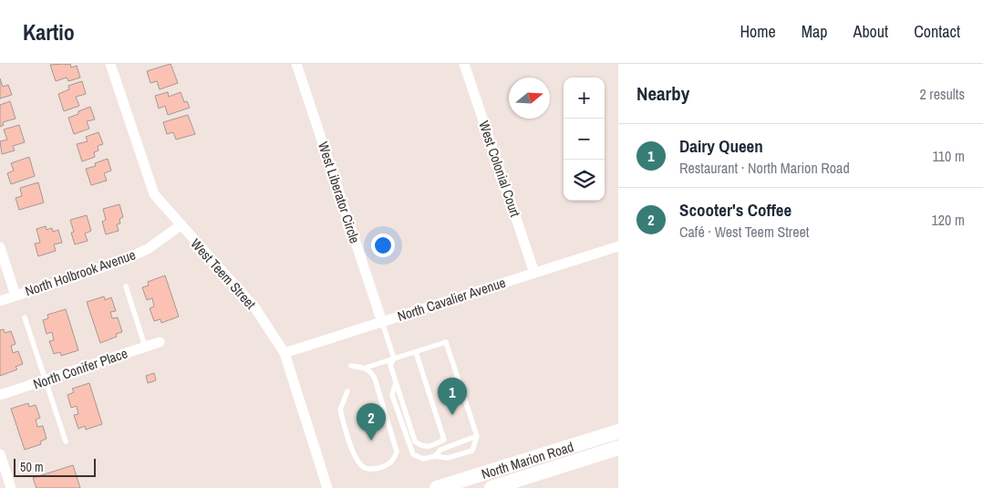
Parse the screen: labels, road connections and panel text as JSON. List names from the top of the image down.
{
  "streets": {
    "main road": ["North Marion Road"],
    "street": [
      "West Colonial Court",
      "West Liberator Circle",
      "North Holbrook Avenue",
      "West Teem Street",
      "North Cavalier Avenue",
      "North Conifer Place"
    ]
  },
  "crossings": [
    ["West Colonial Court", "North Cavalier Avenue"],
    ["West Liberator Circle", "North Cavalier Avenue"],
    ["North Holbrook Avenue", "West Teem Street"],
    ["West Teem Street", "North Cavalier Avenue"]
  ],
  "scale_bar": "50 m",
  "north": "right",
  "page": {
    "header": "Kartio",
    "nav": [
      "Home",
      "Map",
      "About",
      "Contact"
    ],
    "heading": ["Nearby", "2 results"],
    "map_buttons": ["+", "−"],
    "list": [
      {
        "mark": "1",
        "name": "Dairy Queen",
        "note": "Restaurant · North Marion Road",
        "value": "110 m"
      },
      {
        "mark": "2",
        "name": "Scooter's Coffee",
        "note": "Café · West Teem Street",
        "value": "120 m"
      }
    ],
    "pins": ["1", "2"],
    "scale": "50 m"
  }
}
